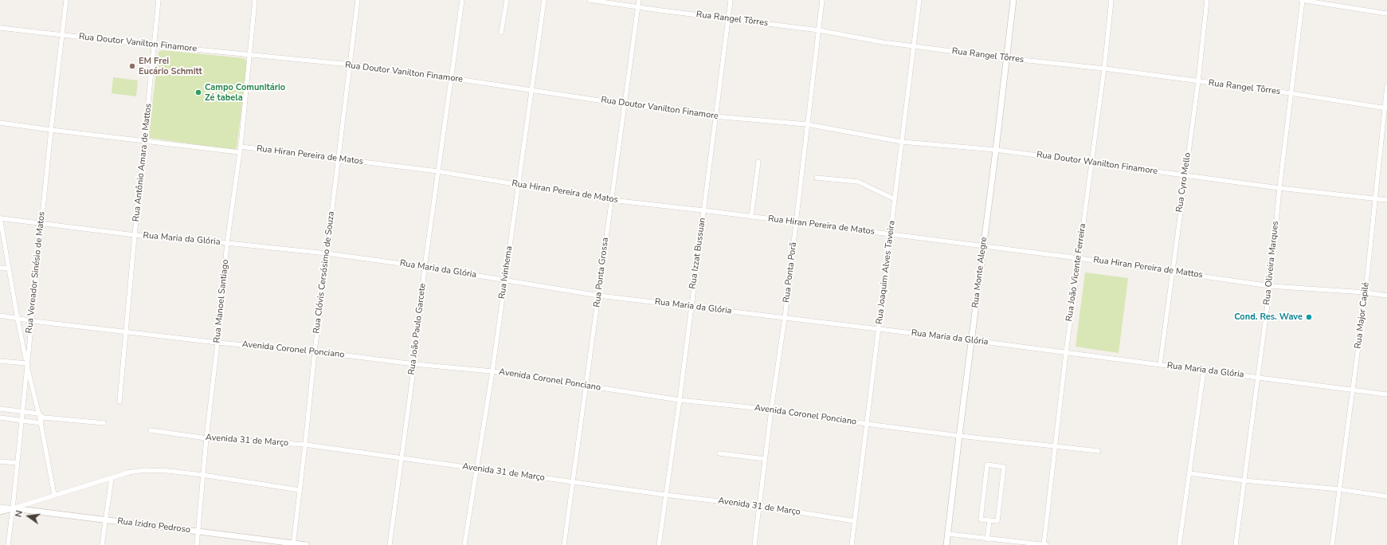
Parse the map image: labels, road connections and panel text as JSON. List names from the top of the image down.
{
  "streets": {
    "street": [
      "Rua Rangel Tôrres",
      "Rua Doutor Vanilton Finamore",
      "Rua Hiran Pereira de Matos",
      "Rua Antônio Amara de Mattos",
      "Rua Doutor Wanilton Finamore",
      "Rua Cyro Mello",
      "Rua Maria da Glória",
      "Rua Izzat Bussuan",
      "Rua Oliveira Marques",
      "Rua Hiran Pereira de Mattos",
      "Rua Vereador Sinésio de Matos",
      "Rua Clóvis Cersósimo de Souza",
      "Rua Ivinhema",
      "Rua Ponta Grossa",
      "Rua Ponta Porã",
      "Rua Joaquim Alves Taveira",
      "Rua Monte Alegre",
      "Rua João Vicente Ferreira",
      "Rua Manoel Santiago",
      "Rua Major Capilé",
      "Rua João Paulo Garcete",
      "Avenida Coronel Ponciano",
      "Avenida 31 de Março",
      "Rua Izidro Pedroso"
    ]
  },
  "crossings": [
    ["Rua Rangel Tôrres", "Rua Cyro Mello"],
    ["Rua Rangel Tôrres", "Rua Izzat Bussuan"],
    ["Rua Rangel Tôrres", "Rua Oliveira Marques"],
    ["Rua Rangel Tôrres", "Rua Ponta Grossa"],
    ["Rua Rangel Tôrres", "Rua Ponta Porã"],
    ["Rua Rangel Tôrres", "Rua Joaquim Alves Taveira"],
    ["Rua Rangel Tôrres", "Rua Monte Alegre"],
    ["Rua Rangel Tôrres", "Rua João Vicente Ferreira"],
    ["Rua Rangel Tôrres", "Rua Major Capilé"],
    ["Rua Doutor Vanilton Finamore", "Rua Antônio Amara de Mattos"],
    ["Rua Doutor Vanilton Finamore", "Rua Doutor Wanilton Finamore"],
    ["Rua Doutor Vanilton Finamore", "Rua Izzat Bussuan"],
    ["Rua Doutor Vanilton Finamore", "Rua Vereador Sinésio de Matos"],
    ["Rua Doutor Vanilton Finamore", "Rua Clóvis Cersósimo de Souza"],
    ["Rua Doutor Vanilton Finamore", "Rua Ivinhema"],
    ["Rua Doutor Vanilton Finamore", "Rua Ponta Grossa"],
    ["Rua Doutor Vanilton Finamore", "Rua Ponta Porã"],
    ["Rua Doutor Vanilton Finamore", "Rua Manoel Santiago"],
    ["Rua Doutor Vanilton Finamore", "Rua João Paulo Garcete"],
    ["Rua Hiran Pereira de Matos", "Rua Izzat Bussuan"],
    ["Rua Hiran Pereira de Matos", "Rua Hiran Pereira de Mattos"],
    ["Rua Hiran Pereira de Matos", "Rua Clóvis Cersósimo de Souza"],
    ["Rua Hiran Pereira de Matos", "Rua Ivinhema"],
    ["Rua Hiran Pereira de Matos", "Rua Ponta Grossa"],
    ["Rua Hiran Pereira de Matos", "Rua Ponta Porã"],
    ["Rua Hiran Pereira de Matos", "Rua Joaquim Alves Taveira"],
    ["Rua Hiran Pereira de Matos", "Rua Manoel Santiago"],
    ["Rua Hiran Pereira de Matos", "Rua João Paulo Garcete"],
    ["Rua Antônio Amara de Mattos", "Rua Maria da Glória"],
    ["Rua Antônio Amara de Mattos", "Avenida Coronel Ponciano"],
    ["Rua Doutor Wanilton Finamore", "Rua Cyro Mello"],
    ["Rua Doutor Wanilton Finamore", "Rua Oliveira Marques"],
    ["Rua Doutor Wanilton Finamore", "Rua Ponta Porã"],
    ["Rua Doutor Wanilton Finamore", "Rua Joaquim Alves Taveira"],
    ["Rua Doutor Wanilton Finamore", "Rua Monte Alegre"],
    ["Rua Doutor Wanilton Finamore", "Rua João Vicente Ferreira"],
    ["Rua Doutor Wanilton Finamore", "Rua Major Capilé"],
    ["Rua Cyro Mello", "Rua Maria da Glória"],
    ["Rua Cyro Mello", "Rua Hiran Pereira de Mattos"],
    ["Rua Maria da Glória", "Rua Izzat Bussuan"],
    ["Rua Maria da Glória", "Rua Oliveira Marques"],
    ["Rua Maria da Glória", "Rua Vereador Sinésio de Matos"],
    ["Rua Maria da Glória", "Rua Clóvis Cersósimo de Souza"],
    ["Rua Maria da Glória", "Rua Ivinhema"],
    ["Rua Maria da Glória", "Rua Ponta Grossa"],
    ["Rua Maria da Glória", "Rua Ponta Porã"],
    ["Rua Maria da Glória", "Rua Joaquim Alves Taveira"],
    ["Rua Maria da Glória", "Rua Monte Alegre"],
    ["Rua Maria da Glória", "Rua João Vicente Ferreira"],
    ["Rua Maria da Glória", "Rua Manoel Santiago"],
    ["Rua Maria da Glória", "Rua Major Capilé"],
    ["Rua Maria da Glória", "Rua João Paulo Garcete"],
    ["Rua Izzat Bussuan", "Avenida Coronel Ponciano"],
    ["Rua Izzat Bussuan", "Avenida 31 de Março"],
    ["Rua Oliveira Marques", "Rua Hiran Pereira de Mattos"],
    ["Rua Hiran Pereira de Mattos", "Rua Joaquim Alves Taveira"],
    ["Rua Hiran Pereira de Mattos", "Rua Monte Alegre"],
    ["Rua Hiran Pereira de Mattos", "Rua João Vicente Ferreira"],
    ["Rua Hiran Pereira de Mattos", "Rua Major Capilé"],
    ["Rua Vereador Sinésio de Matos", "Avenida Coronel Ponciano"],
    ["Rua Vereador Sinésio de Matos", "Rua Izidro Pedroso"],
    ["Rua Clóvis Cersósimo de Souza", "Avenida Coronel Ponciano"],
    ["Rua Clóvis Cersósimo de Souza", "Avenida 31 de Março"],
    ["Rua Clóvis Cersósimo de Souza", "Rua Izidro Pedroso"],
    ["Rua Ivinhema", "Avenida Coronel Ponciano"],
    ["Rua Ivinhema", "Avenida 31 de Março"],
    ["Rua Ponta Grossa", "Avenida Coronel Ponciano"],
    ["Rua Ponta Grossa", "Avenida 31 de Março"],
    ["Rua Ponta Porã", "Avenida Coronel Ponciano"],
    ["Rua Ponta Porã", "Avenida 31 de Março"],
    ["Rua Joaquim Alves Taveira", "Avenida Coronel Ponciano"],
    ["Rua Joaquim Alves Taveira", "Avenida 31 de Março"],
    ["Rua Monte Alegre", "Avenida Coronel Ponciano"],
    ["Rua João Vicente Ferreira", "Avenida Coronel Ponciano"],
    ["Rua Manoel Santiago", "Avenida Coronel Ponciano"],
    ["Rua Manoel Santiago", "Avenida 31 de Março"],
    ["Rua Manoel Santiago", "Rua Izidro Pedroso"],
    ["Rua João Paulo Garcete", "Avenida Coronel Ponciano"],
    ["Rua João Paulo Garcete", "Avenida 31 de Março"]
  ],
  "places": ["EM Frei Eucário Schmitt", "Campo Comunitário Zé tabela", "Cond. Res. Wave"],
  "north": "left"
}
